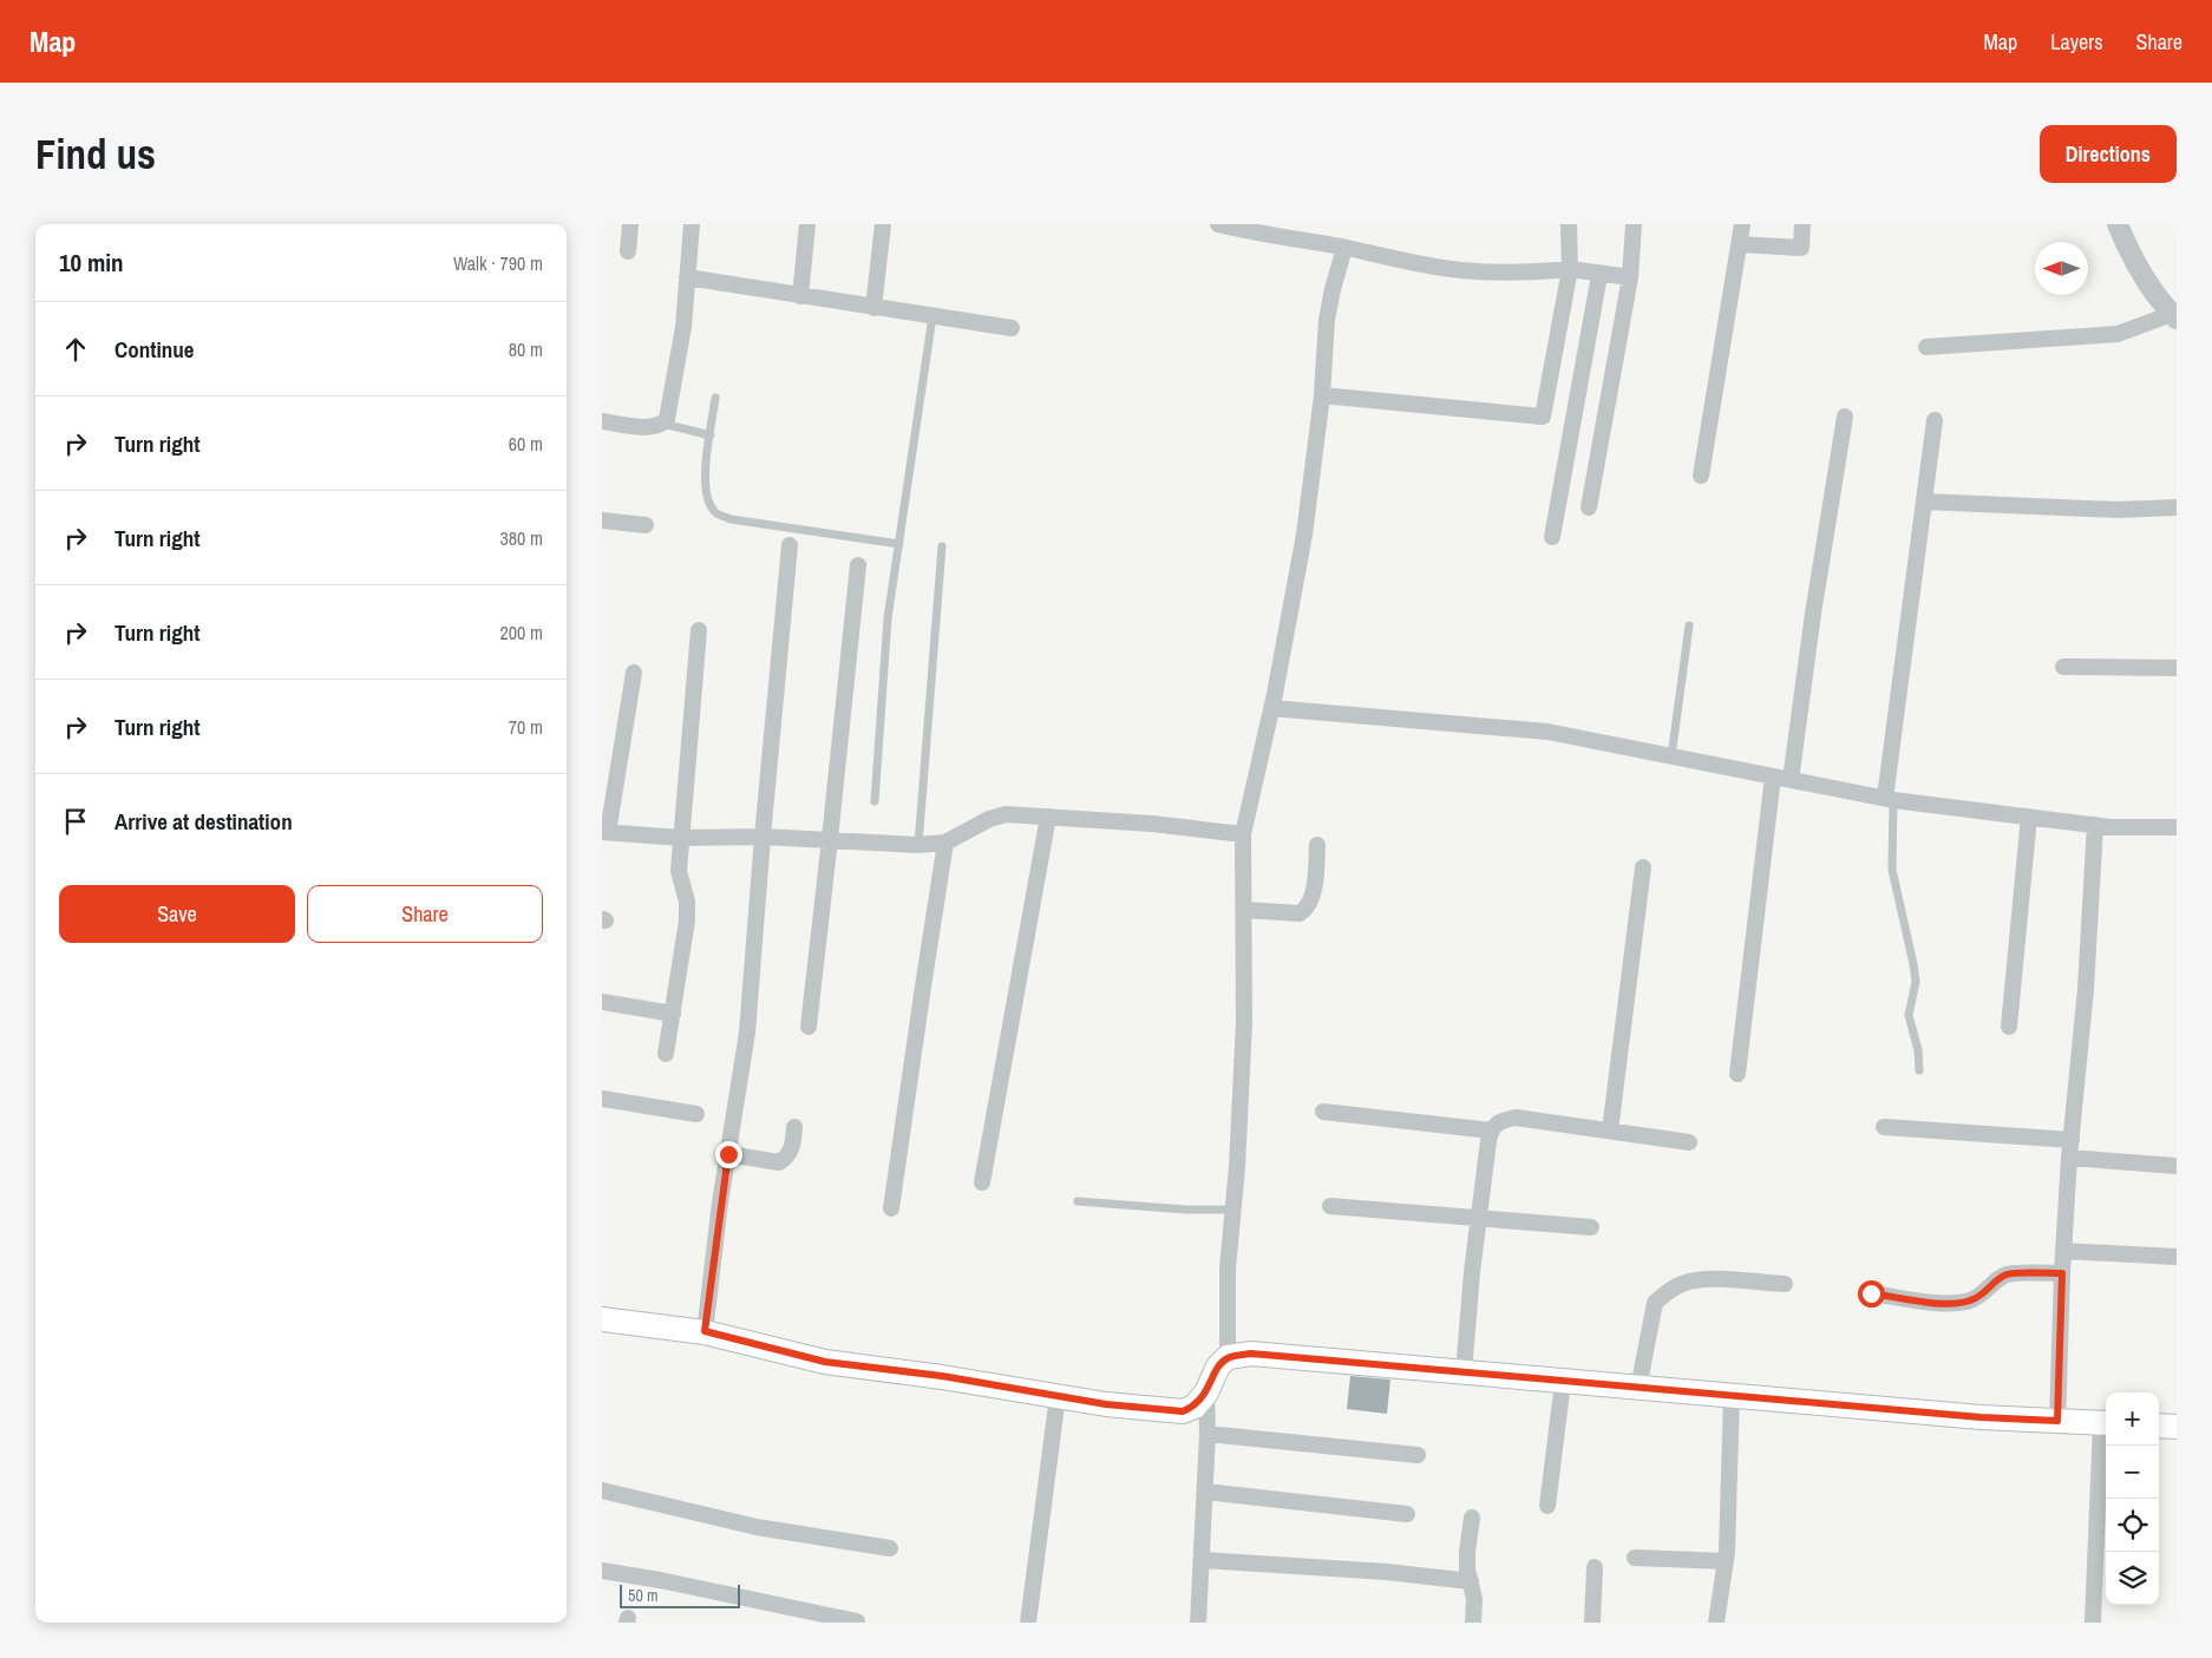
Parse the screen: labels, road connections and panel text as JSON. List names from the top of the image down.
{
  "scale_bar": "50 m",
  "north": "left",
  "page": {
    "header": "Map",
    "nav": ["Map", "Layers", "Share"],
    "buttons": [
      "Directions",
      ["Save", "Share"]
    ],
    "title": "Find us",
    "heading": ["10 min", "Walk · 790 m"],
    "list": [
      ["Continue", "80 m"],
      ["Turn right", "60 m"],
      ["Turn right", "380 m"],
      ["Turn right", "200 m"],
      ["Turn right", "70 m"],
      "Arrive at destination"
    ],
    "map_buttons": ["+", "−"],
    "scale": "50 m"
  }
}
